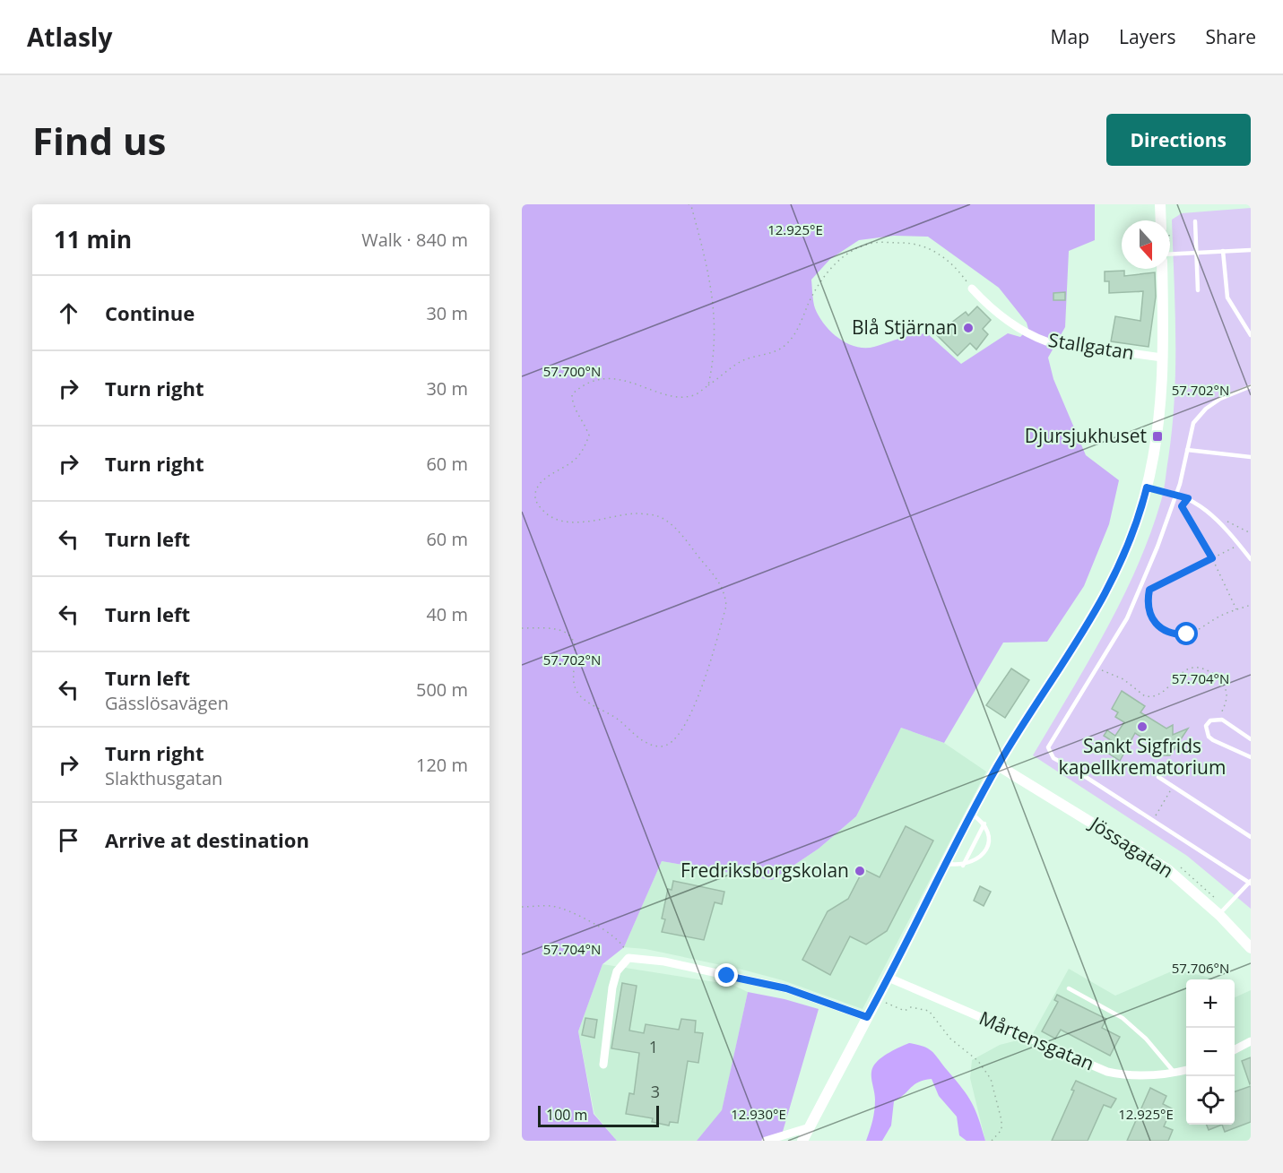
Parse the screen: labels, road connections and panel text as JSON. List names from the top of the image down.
{
  "streets": {
    "street": ["Stallgatan", "Jössagatan", "Mårtensgatan"]
  },
  "places": {
    "other": ["Blå Stjärnan", "Sankt Sigfrids kapellkrematorium", "Fredriksborgskolan"],
    "transit": ["Djursjukhuset"]
  },
  "house_numbers": ["1", "3"],
  "scale_bar": "100 m",
  "north": "bottom",
  "page": {
    "header": "Atlasly",
    "nav": ["Map", "Layers", "Share"],
    "buttons": "Directions",
    "title": "Find us",
    "heading": ["11 min", "Walk · 840 m"],
    "list": [
      ["Continue", "30 m"],
      ["Turn right", "30 m"],
      ["Turn right", "60 m"],
      ["Turn left", "60 m"],
      ["Turn left", "40 m"],
      ["Turn left", "Gässlösavägen", "500 m"],
      ["Turn right", "Slakthusgatan", "120 m"],
      "Arrive at destination"
    ],
    "map_buttons": ["+", "−"],
    "scale": "100 m"
  },
  "coordinates": [
    "12.925°E",
    "57.700°N",
    "57.702°N",
    "57.704°N",
    "57.706°N",
    "12.930°E"
  ]
}
